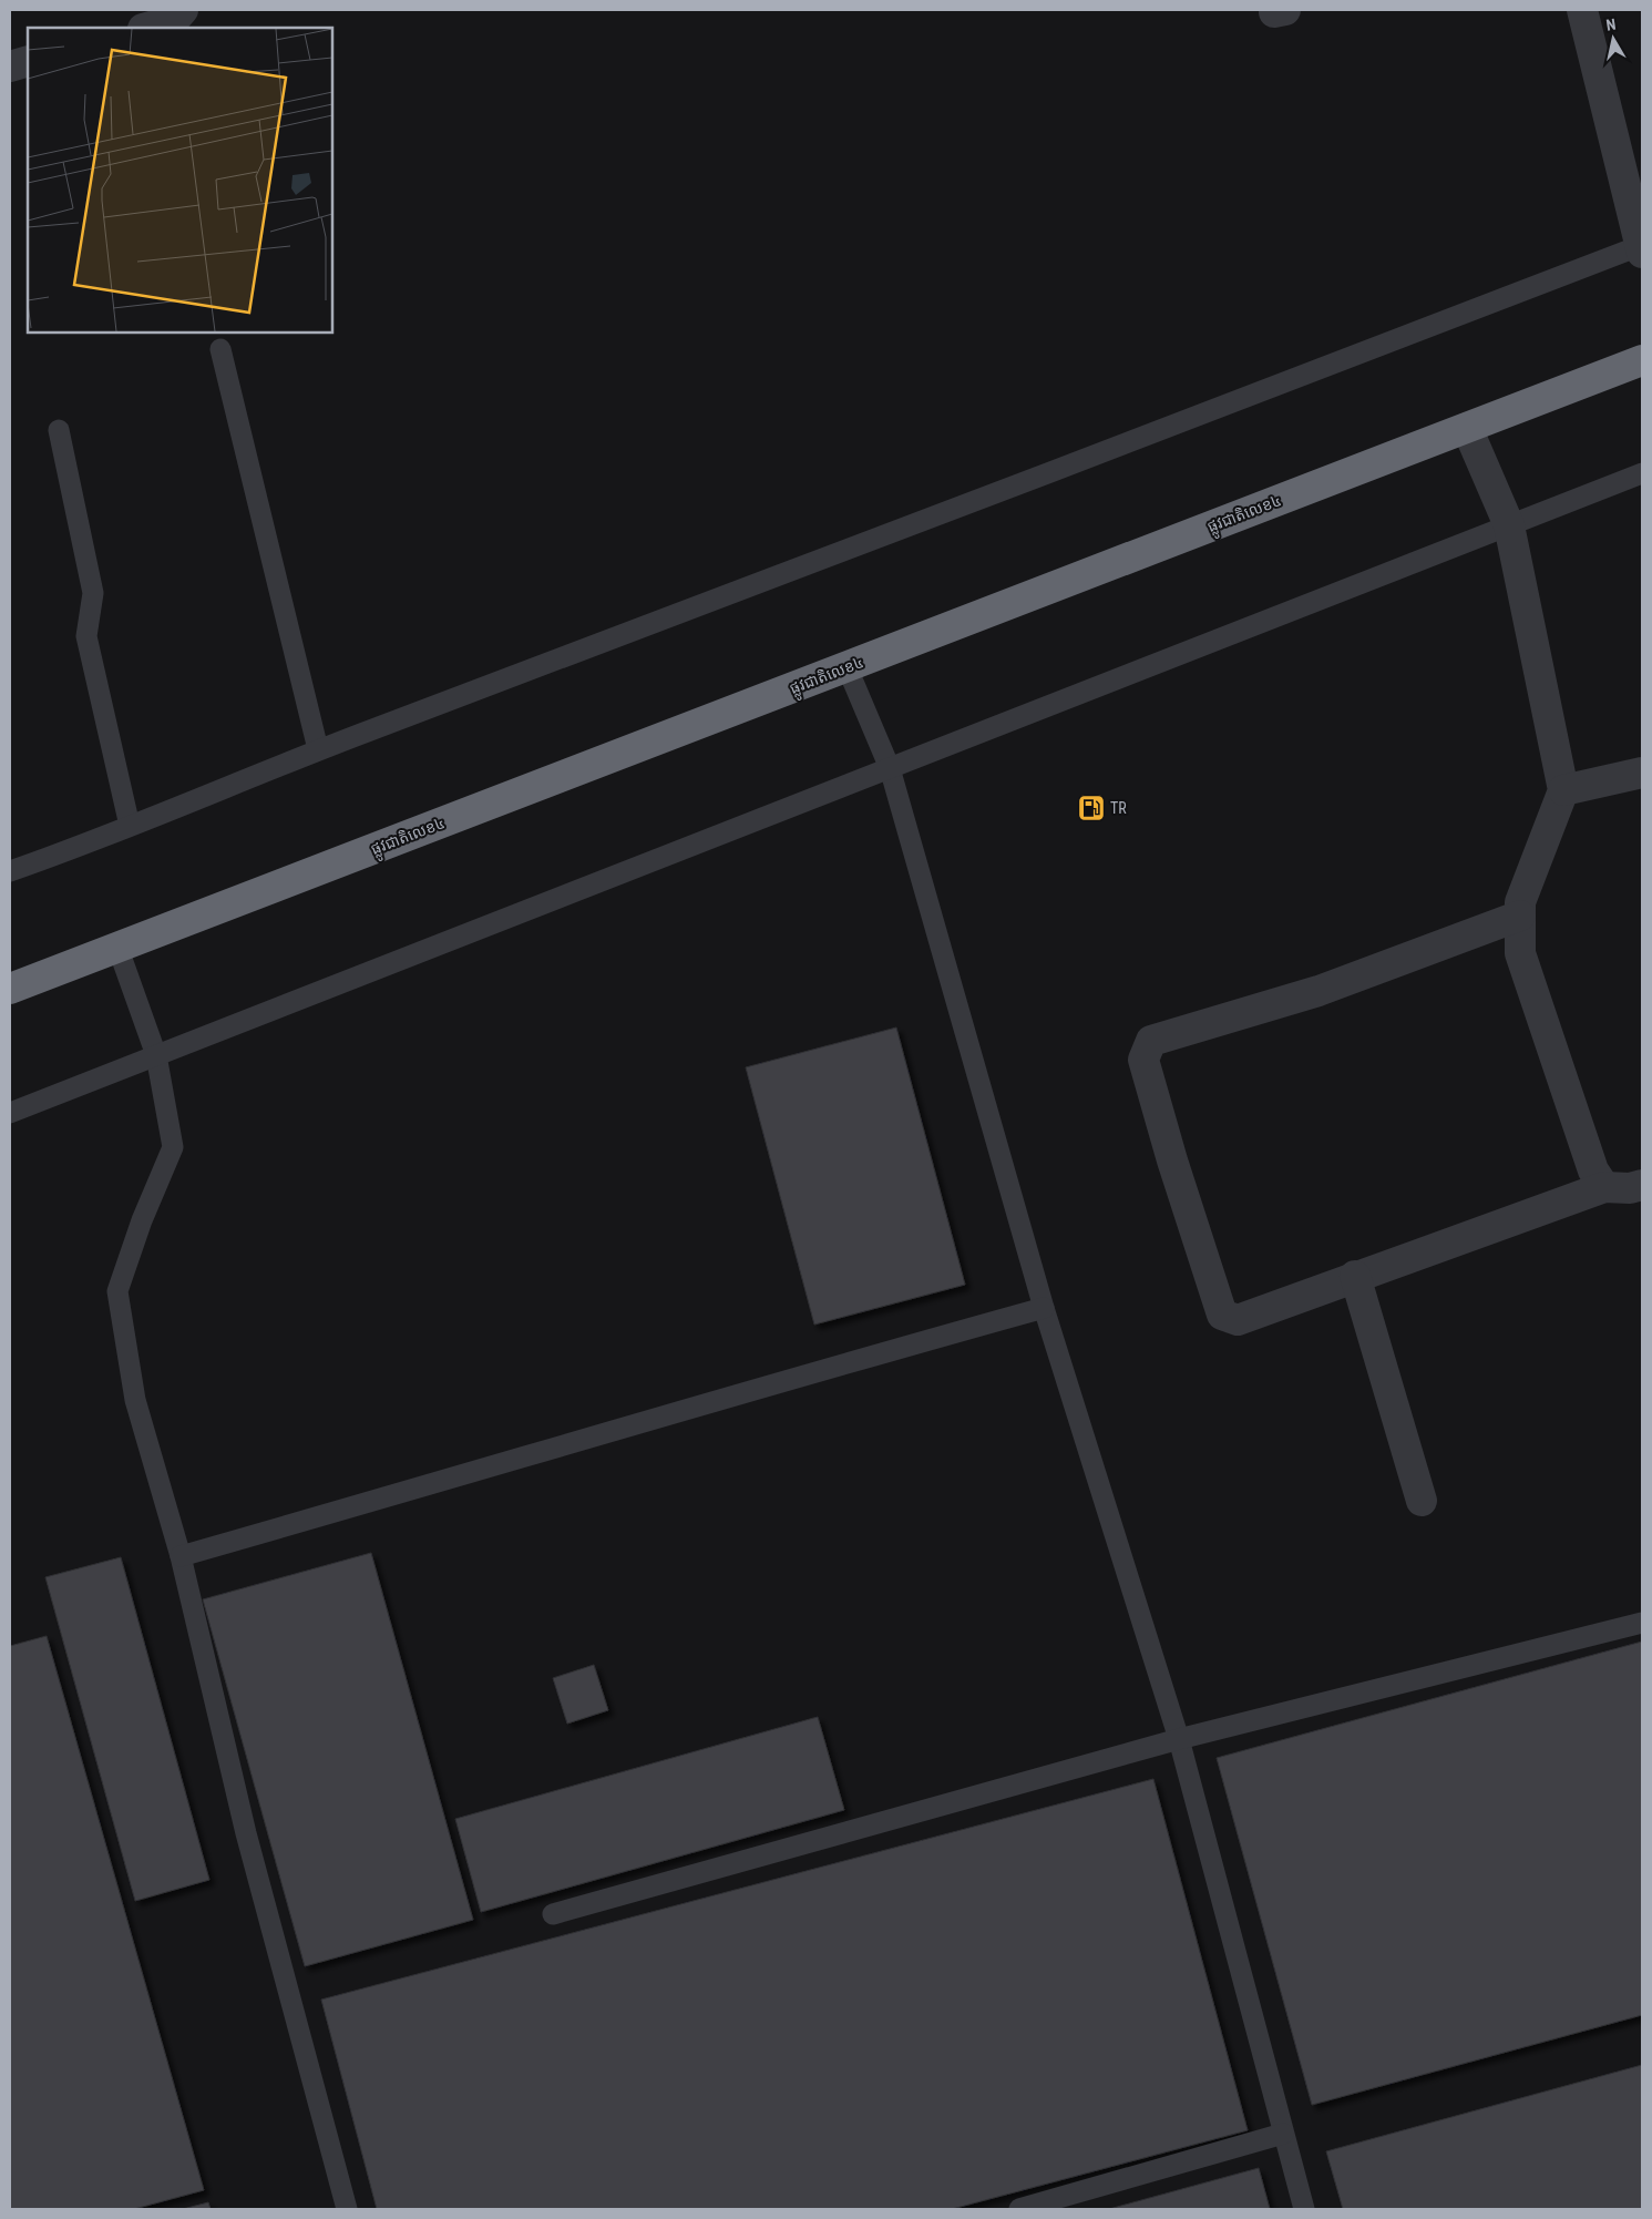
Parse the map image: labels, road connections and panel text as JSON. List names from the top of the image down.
{
  "streets": {
    "highway": ["ផ្លូវជាតិលេខ៤"]
  },
  "places": {
    "fuel station": ["TR"]
  },
  "north": "top"
}
